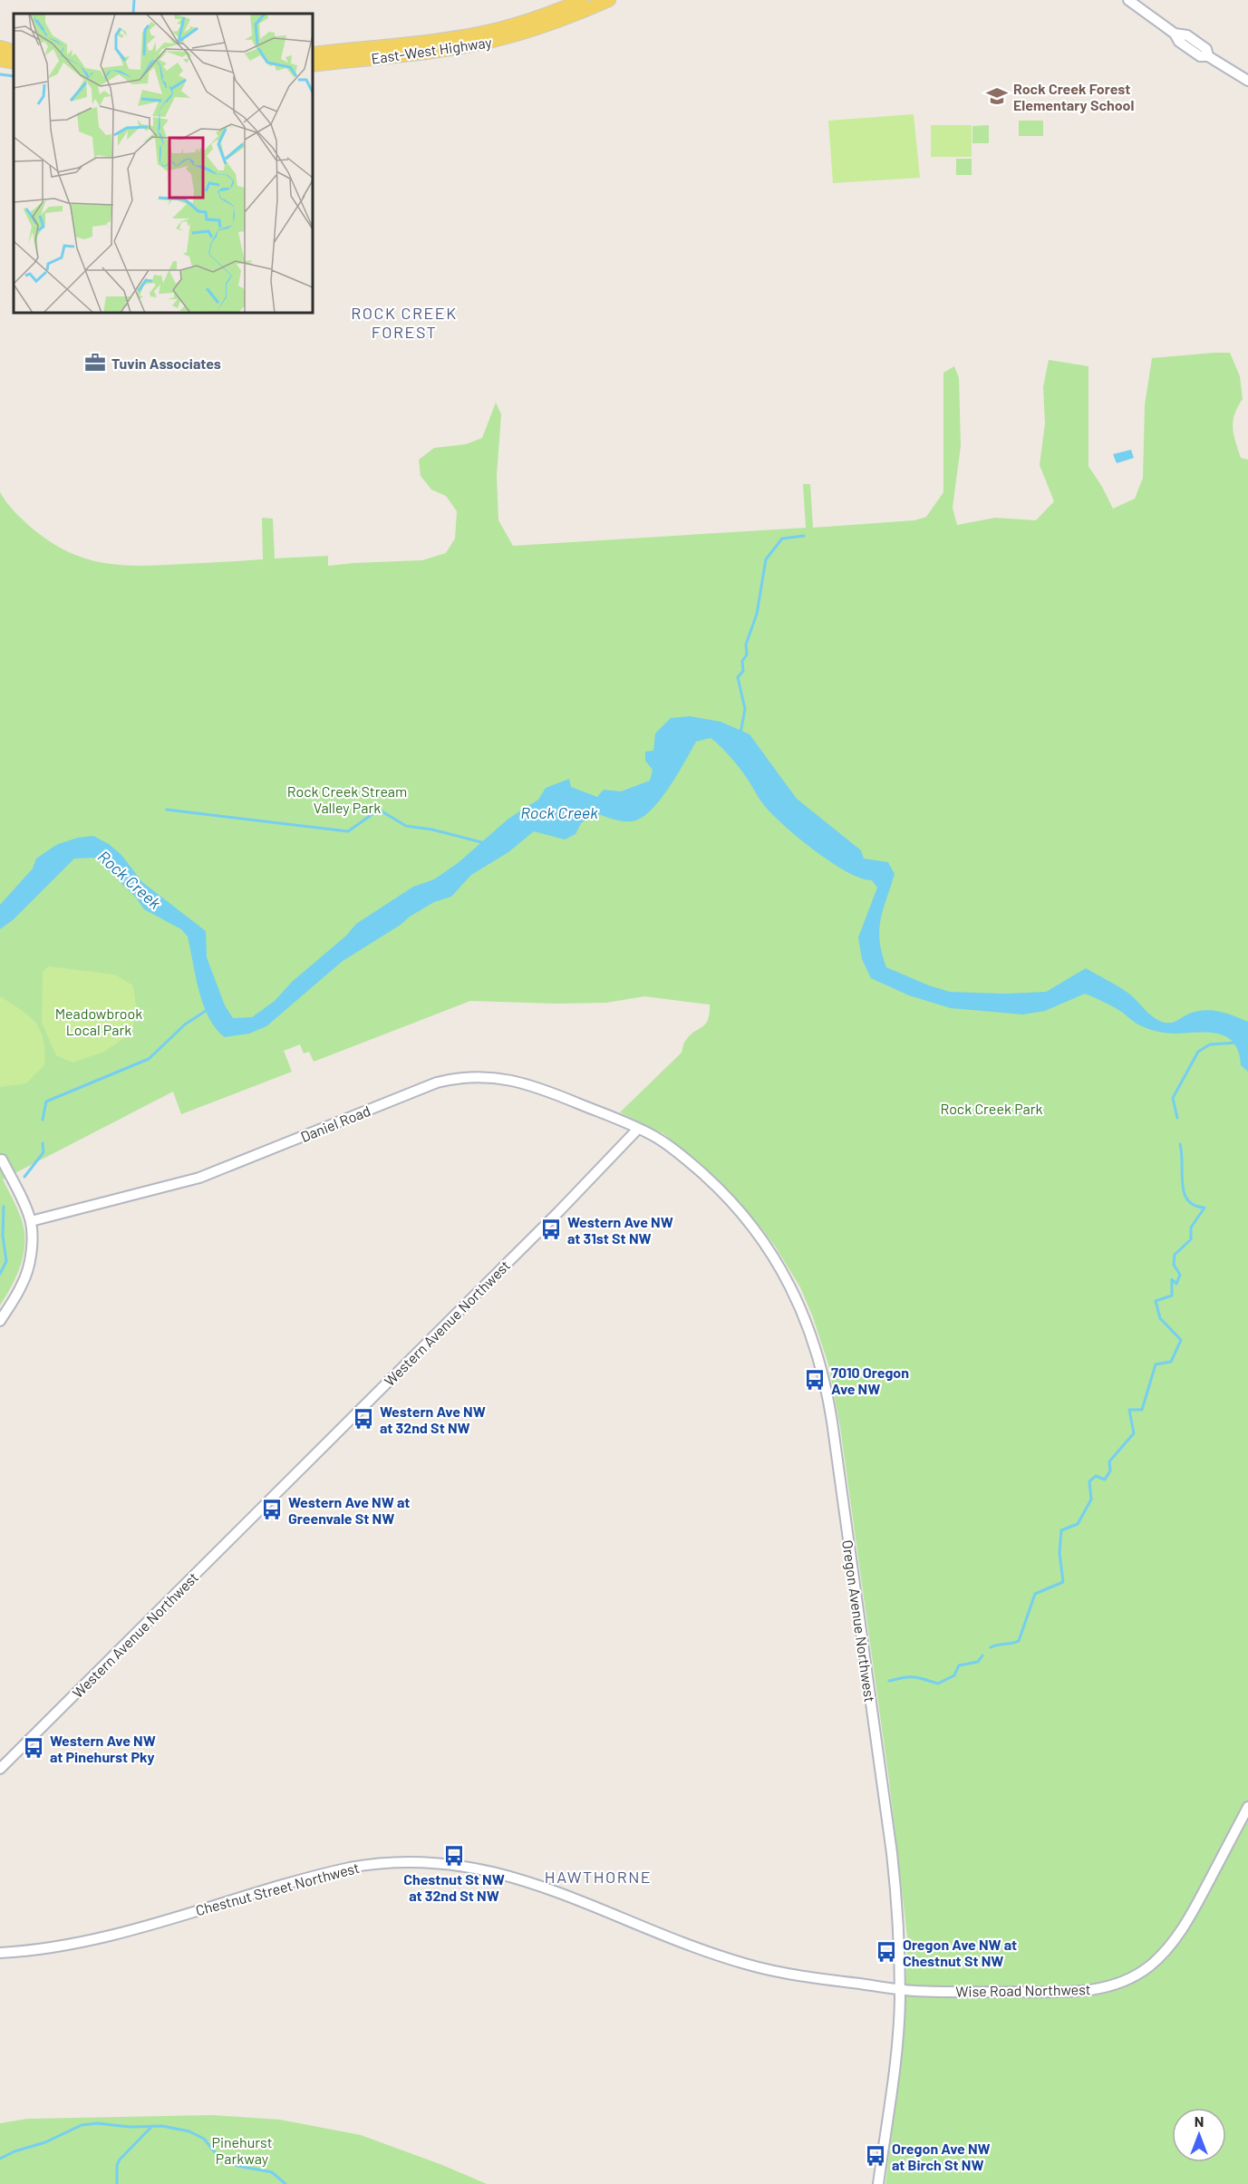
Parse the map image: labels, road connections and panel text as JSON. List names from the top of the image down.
{
  "streets": {
    "main road": ["East-West Highway"],
    "street": [
      "Daniel Road",
      "Western Avenue Northwest",
      "Oregon Avenue Northwest",
      "Chestnut Street Northwest",
      "Wise Road Northwest"
    ]
  },
  "crossings": [
    ["Daniel Road", "Western Avenue Northwest"],
    ["Daniel Road", "Oregon Avenue Northwest"],
    ["Western Avenue Northwest", "Oregon Avenue Northwest"],
    ["Oregon Avenue Northwest", "Chestnut Street Northwest"],
    ["Oregon Avenue Northwest", "Wise Road Northwest"],
    ["Chestnut Street Northwest", "Wise Road Northwest"]
  ],
  "districts": ["ROCK CREEK FOREST", "HAWTHORNE"],
  "water": ["Rock Creek"],
  "parks": [
    "Rock Creek Stream Valley Park",
    "Meadowbrook Local Park",
    "Rock Creek Park",
    "Pinehurst Parkway"
  ],
  "places": {
    "school or university": ["Rock Creek Forest Elementary School"],
    "office": ["Tuvin Associates"],
    "bus stop": [
      "Western Ave NW at 31st St NW",
      "7010 Oregon Ave NW",
      "Western Ave NW at 32nd St NW",
      "Western Ave NW at Greenvale St NW",
      "Western Ave NW at Pinehurst Pky",
      "Chestnut St NW at 32nd St NW",
      "Oregon Ave NW at Chestnut St NW",
      "Oregon Ave NW at Birch St NW"
    ]
  },
  "north": "top"
}
